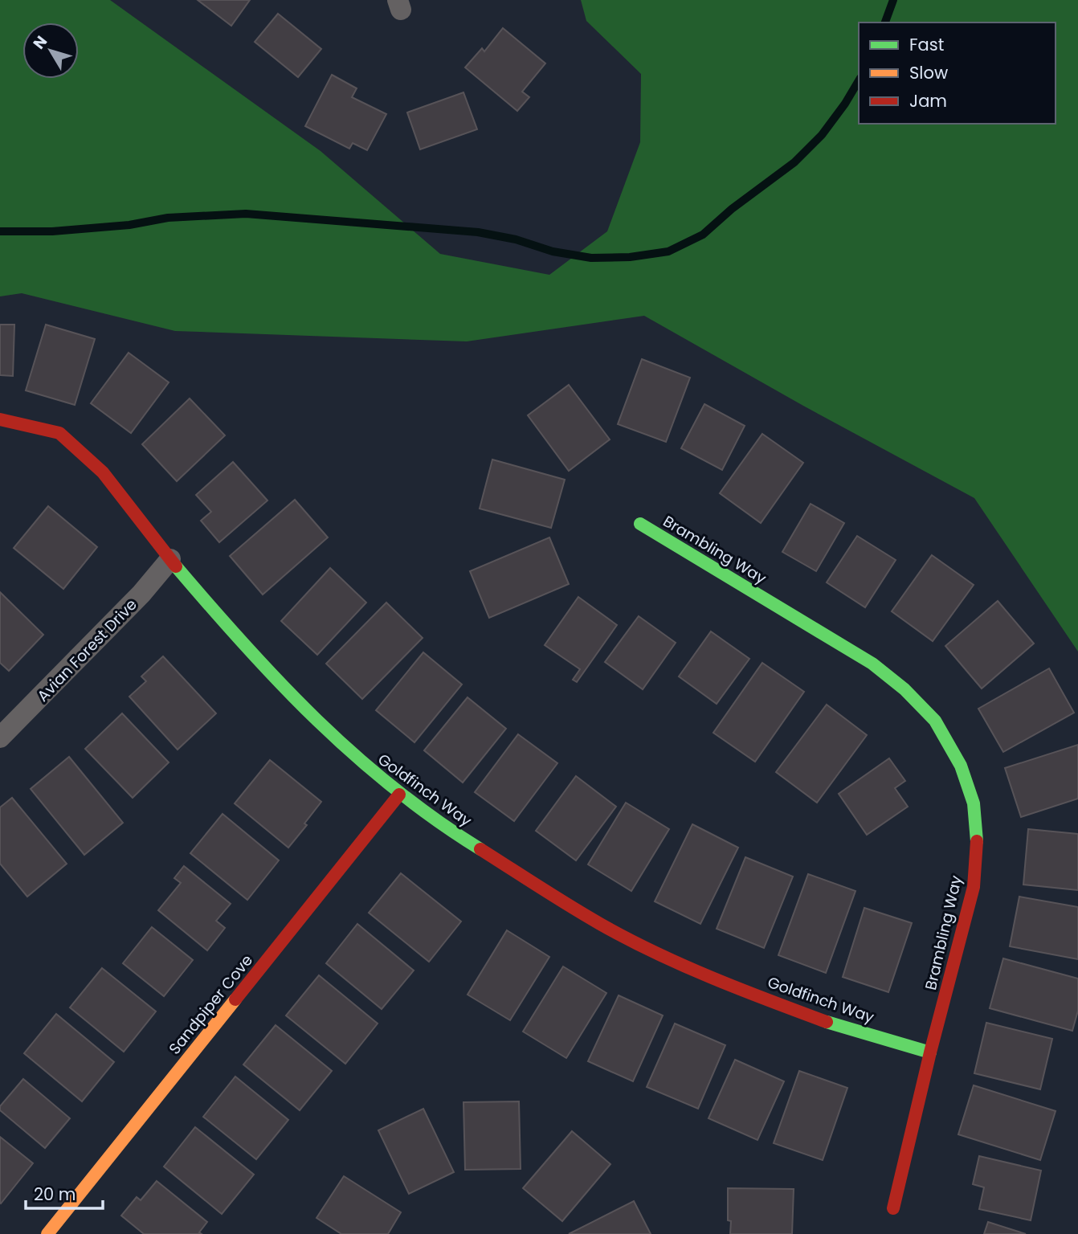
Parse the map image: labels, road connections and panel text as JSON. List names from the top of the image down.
{
  "streets": {
    "street": [
      "Brambling Way",
      "Avian Forest Drive",
      "Goldfinch Way",
      "Sandpiper Cove"
    ]
  },
  "crossings": [
    ["Brambling Way", "Goldfinch Way"],
    ["Avian Forest Drive", "Goldfinch Way"],
    ["Goldfinch Way", "Sandpiper Cove"]
  ],
  "legend": ["Fast", "Slow", "Jam"],
  "scale_bar": "20 m",
  "north": "top left"
}
